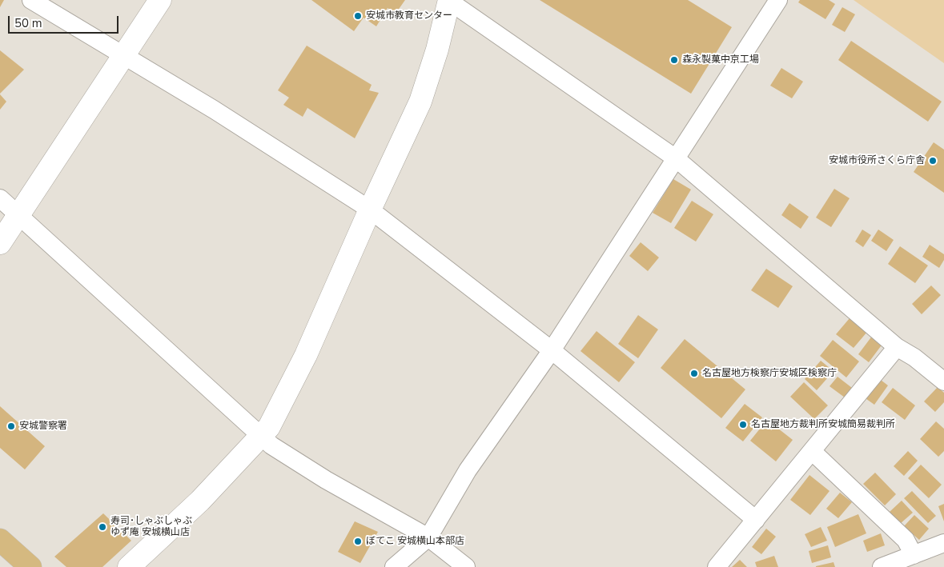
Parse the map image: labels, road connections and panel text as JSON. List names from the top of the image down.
{
  "places": [
    "安城市教育センター",
    "森永製菓中京工場",
    "安城市役所さくら庁舎",
    "名古屋地方検察庁安城区検察庁",
    "名古屋地方裁判所安城簡易裁判所",
    "安城警察署",
    "寿司･しゃぶしゃぶ ゆず庵 安城横山店",
    "ぼてこ 安城横山本部店"
  ],
  "scale_bar": "50 m"
}
